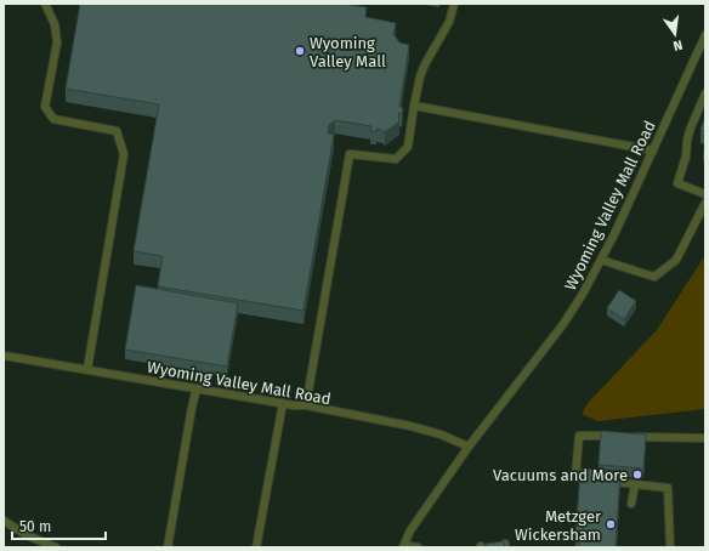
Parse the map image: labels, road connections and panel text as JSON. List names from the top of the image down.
{
  "streets": {
    "lane": ["Wyoming Valley Mall Road"]
  },
  "places": ["Wyoming Valley Mall", "Vacuums and More", "Metzger Wickersham"],
  "scale_bar": "50 m",
  "north": "bottom"
}
